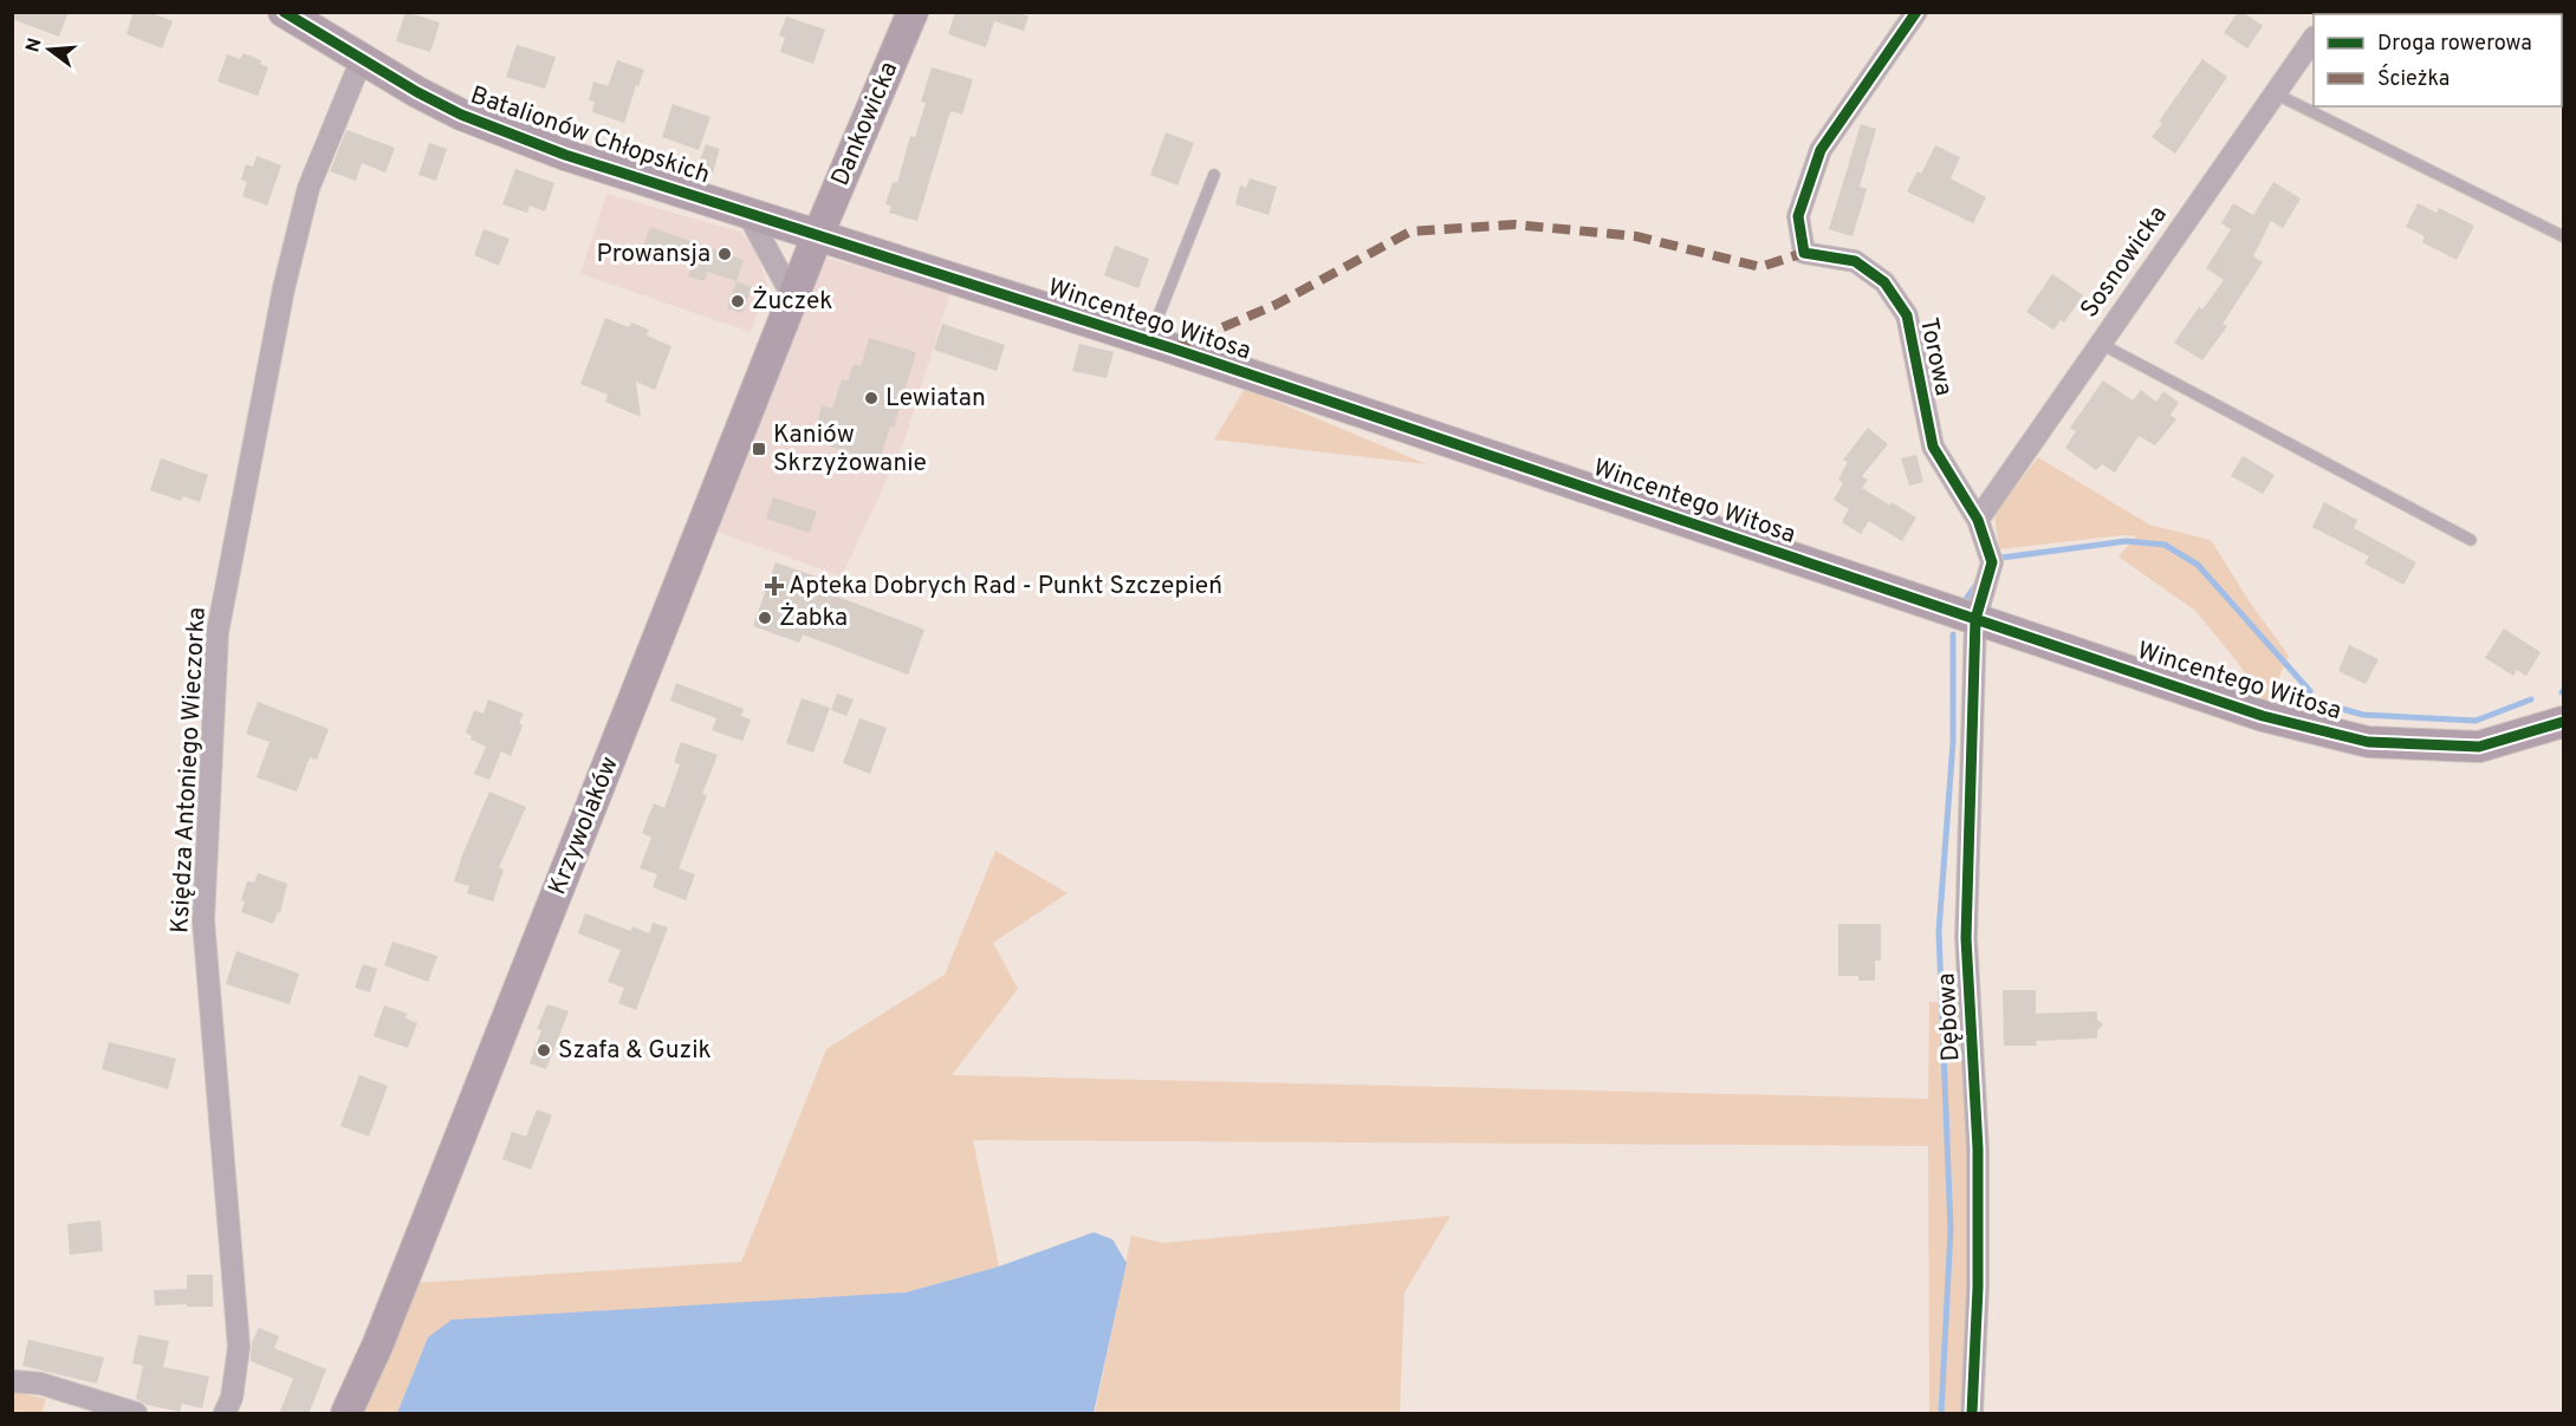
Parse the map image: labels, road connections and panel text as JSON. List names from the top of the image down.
{
  "streets": {
    "street": [
      "Dankowicka",
      "Batalionów Chłopskich",
      "Sosnowicka",
      "Wincentego Witosa",
      "Torowa",
      "Księdza Antoniego Wieczorka",
      "Krzywolaków",
      "Dębowa"
    ]
  },
  "crossings": [
    ["Dankowicka", "Batalionów Chłopskich"],
    ["Dankowicka", "Wincentego Witosa"],
    ["Dankowicka", "Krzywolaków"],
    ["Batalionów Chłopskich", "Wincentego Witosa"],
    ["Batalionów Chłopskich", "Księdza Antoniego Wieczorka"],
    ["Batalionów Chłopskich", "Krzywolaków"],
    ["Sosnowicka", "Torowa"],
    ["Wincentego Witosa", "Torowa"],
    ["Wincentego Witosa", "Krzywolaków"],
    ["Wincentego Witosa", "Dębowa"],
    ["Torowa", "Dębowa"]
  ],
  "places": {
    "other": [
      "Prowansja",
      "Żuczek",
      "Lewiatan",
      "Żabka",
      "Szafa & Guzik"
    ],
    "transit": ["Kaniów Skrzyżowanie"],
    "health": ["Apteka Dobrych Rad - Punkt Szczepień"]
  },
  "legend": ["Droga rowerowa", "Ścieżka"],
  "north": "left"
}
